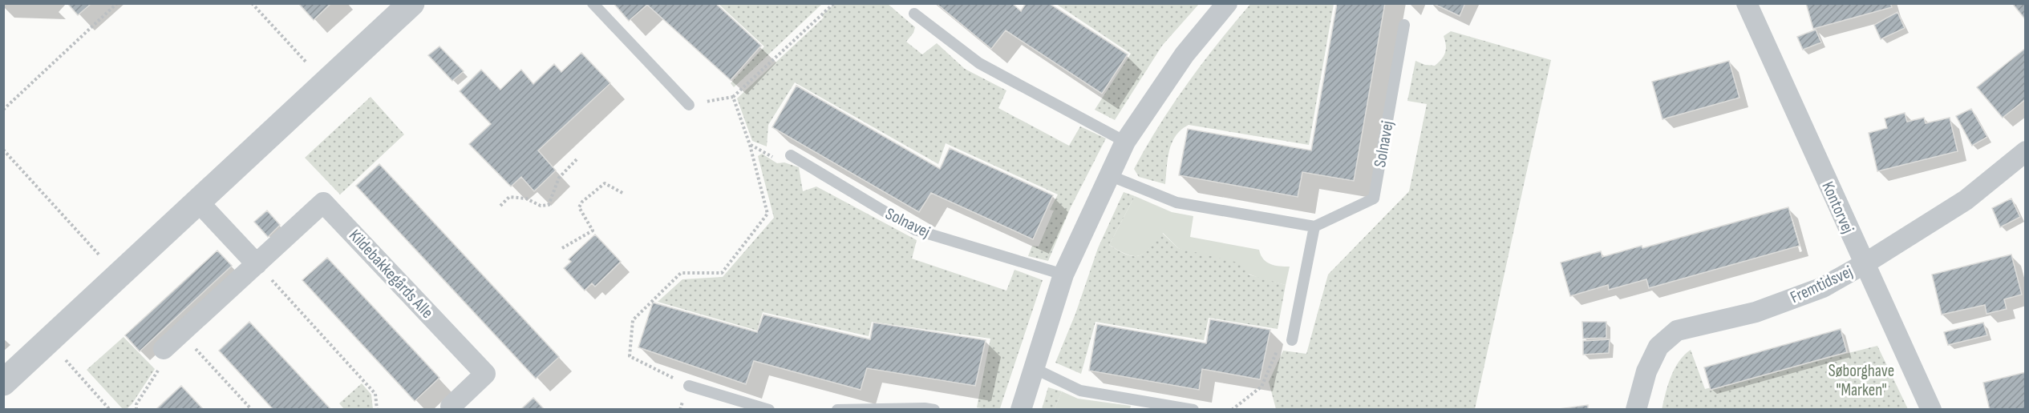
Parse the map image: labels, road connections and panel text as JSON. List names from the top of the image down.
{
  "streets": {
    "street": ["Kontorvej", "Kildebakkegårds Alle", "Fremtidsvej"],
    "lane": ["Solnavej"]
  },
  "crossings": [
    ["Kontorvej", "Fremtidsvej"]
  ],
  "parks": ["Søborghave \"Marken\""]
}
